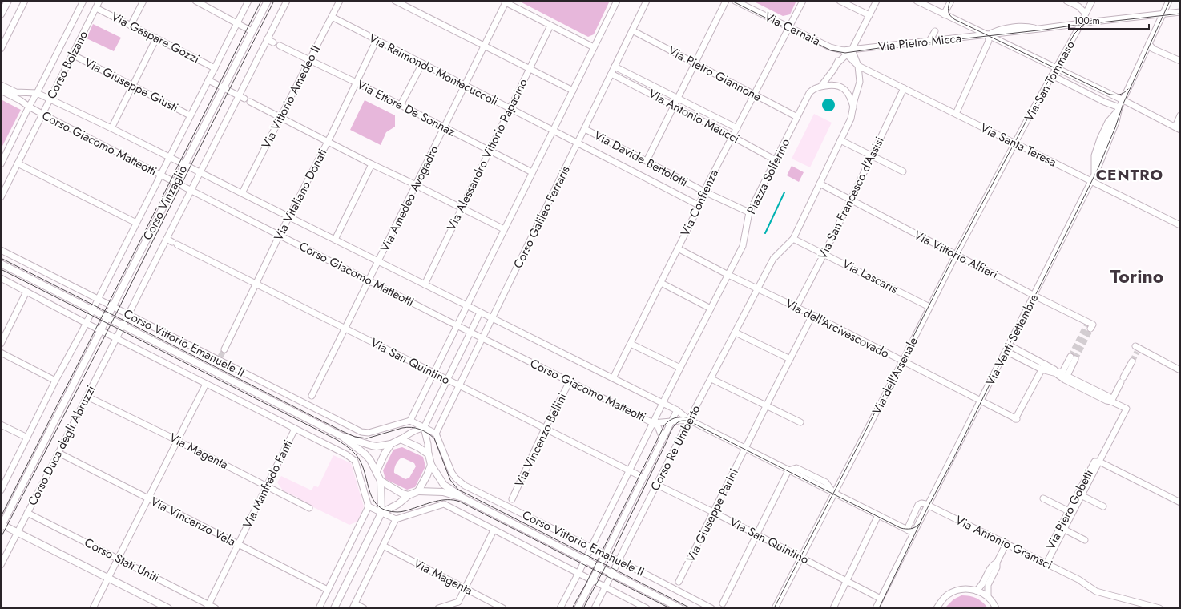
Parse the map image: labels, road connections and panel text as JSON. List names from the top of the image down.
{
  "streets": {
    "main road": [
      "Corso Vinzaglio",
      "Corso Vittorio Emanuele II",
      "Corso Duca degli Abruzzi",
      "Corso Re Umberto",
      "Corso Stati Uniti"
    ],
    "street": [
      "Via Cernaia",
      "Via Gaspare Gozzi",
      "Via Pietro Micca",
      "Corso Bolzano",
      "Via Raimondo Montecuccoli",
      "Via Pietro Giannone",
      "Via San Tommaso",
      "Via Giuseppe Giusti",
      "Via Vittorio Amedeo II",
      "Via Ettore De Sonnaz",
      "Via Antonio Meucci",
      "Corso Giacomo Matteotti",
      "Via Santa Teresa",
      "Via Alessandro Vittorio Papacino",
      "Via Davide Bertolotti",
      "Piazza Solferino",
      "Via Vitaliano Donati",
      "Via San Francesco d'Assisi",
      "Via Amedeo Avogadro",
      "Via Confienza",
      "Corso Galileo Ferraris",
      "Via Vittorio Alfieri",
      "Via Lascaris",
      "Via dell'Arcivescovado",
      "Via Venti Settembre",
      "Via San Quintino",
      "Via dell'Arsenale",
      "Via Vincenzo Bellini",
      "Via Magenta",
      "Via Manfredo Fanti",
      "Via Piero Gobetti",
      "Via Giuseppe Parini",
      "Via Vincenzo Vela",
      "Via Antonio Gramsci"
    ]
  },
  "crossings": [
    ["Via Cernaia", "Via Pietro Micca"],
    ["Via Cernaia", "Piazza Solferino"],
    ["Via Cernaia", "Via Confienza"],
    ["Via Gaspare Gozzi", "Corso Bolzano"],
    ["Via Gaspare Gozzi", "Corso Vinzaglio"],
    ["Via Pietro Micca", "Via San Tommaso"],
    ["Via Pietro Micca", "Via Venti Settembre"],
    ["Corso Bolzano", "Via Giuseppe Giusti"],
    ["Corso Bolzano", "Corso Giacomo Matteotti"],
    ["Via Raimondo Montecuccoli", "Via Vittorio Amedeo II"],
    ["Via Raimondo Montecuccoli", "Via Alessandro Vittorio Papacino"],
    ["Via Raimondo Montecuccoli", "Via Davide Bertolotti"],
    ["Via Raimondo Montecuccoli", "Via Vitaliano Donati"],
    ["Via Raimondo Montecuccoli", "Via Amedeo Avogadro"],
    ["Via Pietro Giannone", "Piazza Solferino"],
    ["Via Pietro Giannone", "Via Confienza"],
    ["Via Pietro Giannone", "Corso Galileo Ferraris"],
    ["Via San Tommaso", "Via Santa Teresa"],
    ["Via San Tommaso", "Via dell'Arsenale"],
    ["Via Giuseppe Giusti", "Corso Vinzaglio"],
    ["Via Vittorio Amedeo II", "Via Ettore De Sonnaz"],
    ["Via Vittorio Amedeo II", "Corso Giacomo Matteotti"],
    ["Via Ettore De Sonnaz", "Via Alessandro Vittorio Papacino"],
    ["Via Ettore De Sonnaz", "Via Vitaliano Donati"],
    ["Via Ettore De Sonnaz", "Via Amedeo Avogadro"],
    ["Via Antonio Meucci", "Piazza Solferino"],
    ["Via Antonio Meucci", "Via Confienza"],
    ["Via Antonio Meucci", "Corso Galileo Ferraris"],
    ["Corso Giacomo Matteotti", "Via Alessandro Vittorio Papacino"],
    ["Corso Giacomo Matteotti", "Via Vitaliano Donati"],
    ["Corso Giacomo Matteotti", "Via Amedeo Avogadro"],
    ["Corso Giacomo Matteotti", "Corso Vinzaglio"],
    ["Corso Giacomo Matteotti", "Via Confienza"],
    ["Corso Giacomo Matteotti", "Corso Galileo Ferraris"],
    ["Corso Giacomo Matteotti", "Via Venti Settembre"],
    ["Corso Giacomo Matteotti", "Via dell'Arsenale"],
    ["Corso Giacomo Matteotti", "Via Vincenzo Bellini"],
    ["Corso Giacomo Matteotti", "Corso Re Umberto"],
    ["Corso Giacomo Matteotti", "Via Giuseppe Parini"],
    ["Via Santa Teresa", "Via San Francesco d'Assisi"],
    ["Via Santa Teresa", "Via Venti Settembre"],
    ["Via Santa Teresa", "Via dell'Arsenale"],
    ["Via Davide Bertolotti", "Piazza Solferino"],
    ["Via Davide Bertolotti", "Via Confienza"],
    ["Via Davide Bertolotti", "Corso Galileo Ferraris"],
    ["Piazza Solferino", "Via dell'Arcivescovado"],
    ["Via Vitaliano Donati", "Via San Quintino"],
    ["Via San Francesco d'Assisi", "Via Vittorio Alfieri"],
    ["Via San Francesco d'Assisi", "Via Lascaris"],
    ["Via San Francesco d'Assisi", "Via dell'Arcivescovado"],
    ["Via Amedeo Avogadro", "Corso Vittorio Emanuele II"],
    ["Via Amedeo Avogadro", "Via San Quintino"],
    ["Corso Vinzaglio", "Corso Vittorio Emanuele II"],
    ["Corso Vinzaglio", "Via San Quintino"],
    ["Corso Vinzaglio", "Corso Duca degli Abruzzi"],
    ["Via Confienza", "Via dell'Arcivescovado"],
    ["Corso Galileo Ferraris", "Corso Vittorio Emanuele II"],
    ["Corso Galileo Ferraris", "Via San Quintino"],
    ["Via Vittorio Alfieri", "Via Venti Settembre"],
    ["Via Vittorio Alfieri", "Via dell'Arsenale"],
    ["Via Lascaris", "Via dell'Arsenale"],
    ["Via dell'Arcivescovado", "Via Venti Settembre"],
    ["Via dell'Arcivescovado", "Via dell'Arsenale"],
    ["Via dell'Arcivescovado", "Corso Re Umberto"],
    ["Via dell'Arcivescovado", "Via Giuseppe Parini"],
    ["Via Venti Settembre", "Via San Quintino"],
    ["Via Venti Settembre", "Via Antonio Gramsci"],
    ["Corso Vittorio Emanuele II", "Via Vincenzo Bellini"],
    ["Corso Vittorio Emanuele II", "Corso Duca degli Abruzzi"],
    ["Corso Vittorio Emanuele II", "Corso Re Umberto"],
    ["Corso Vittorio Emanuele II", "Via Giuseppe Parini"],
    ["Via San Quintino", "Via dell'Arsenale"],
    ["Via San Quintino", "Via Vincenzo Bellini"],
    ["Via San Quintino", "Corso Re Umberto"],
    ["Via San Quintino", "Via Giuseppe Parini"],
    ["Corso Duca degli Abruzzi", "Via Magenta"],
    ["Corso Duca degli Abruzzi", "Via Vincenzo Vela"],
    ["Corso Duca degli Abruzzi", "Corso Stati Uniti"],
    ["Via Magenta", "Via Manfredo Fanti"],
    ["Via Manfredo Fanti", "Via Vincenzo Vela"],
    ["Via Manfredo Fanti", "Corso Stati Uniti"],
    ["Via Piero Gobetti", "Via Antonio Gramsci"]
  ],
  "districts": ["CENTRO", "Torino"],
  "scale_bar": "100 m"
}
